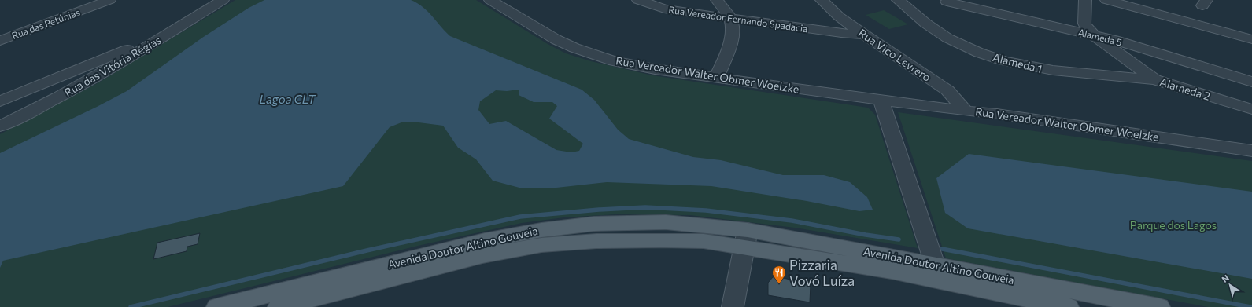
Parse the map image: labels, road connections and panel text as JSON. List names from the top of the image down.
{
  "streets": {
    "main road": ["Avenida Doutor Altino Gouveia"],
    "street": [
      "Rua Vereador Fernando Spadacia",
      "Rua das Petúnias",
      "Alameda 5",
      "Rua Vico Levrero",
      "Alameda 1",
      "Rua das Vitória Régias",
      "Rua Vereador Walter Obmer Woelzke",
      "Alameda 2"
    ]
  },
  "crossings": [
    ["Rua Vereador Fernando Spadacia", "Rua Vico Levrero"],
    ["Alameda 5", "Alameda 2"],
    ["Rua Vico Levrero", "Rua Vereador Walter Obmer Woelzke"],
    ["Alameda 1", "Alameda 2"]
  ],
  "water": ["Lagoa CLT"],
  "parks": ["Parque dos Lagos"],
  "places": {
    "restaurant": ["Pizzaria Vovó Luíza"]
  },
  "north": "top left"
}
